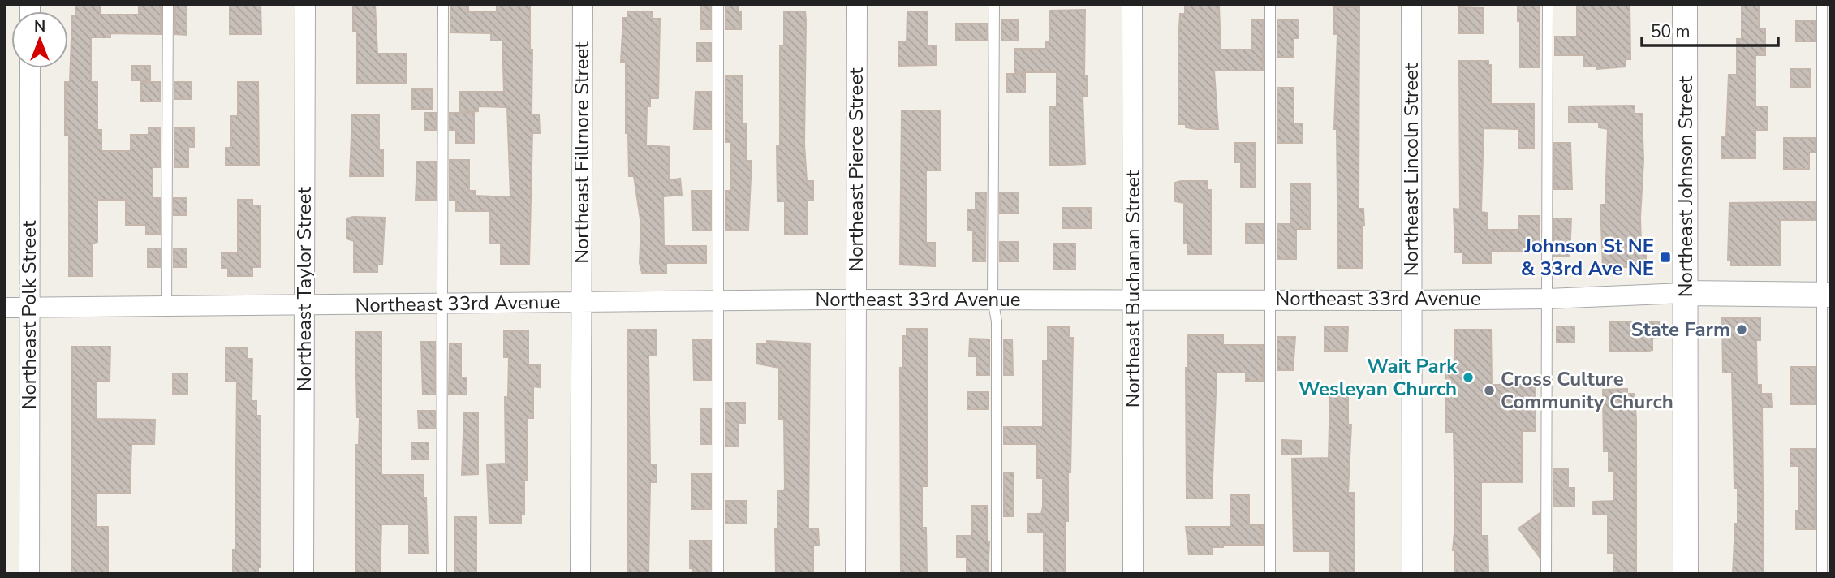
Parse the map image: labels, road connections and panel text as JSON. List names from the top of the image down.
{
  "streets": {
    "street": [
      "Northeast Fillmore Street",
      "Northeast Pierce Street",
      "Northeast Lincoln Street",
      "Northeast Johnson Street",
      "Northeast Taylor Street",
      "Northeast Buchanan Street",
      "Northeast 33rd Avenue",
      "Northeast Polk Street"
    ]
  },
  "crossings": [
    ["Northeast Fillmore Street", "Northeast 33rd Avenue"],
    ["Northeast Pierce Street", "Northeast 33rd Avenue"],
    ["Northeast Lincoln Street", "Northeast 33rd Avenue"],
    ["Northeast Johnson Street", "Northeast 33rd Avenue"],
    ["Northeast Taylor Street", "Northeast 33rd Avenue"],
    ["Northeast Buchanan Street", "Northeast 33rd Avenue"],
    ["Northeast 33rd Avenue", "Northeast Polk Street"]
  ],
  "places": {
    "transit": ["Johnson St NE & 33rd Ave NE"],
    "other": ["State Farm", "Wait Park Wesleyan Church", "Cross Culture Community Church"]
  },
  "scale_bar": "50 m",
  "north": "top"
}
